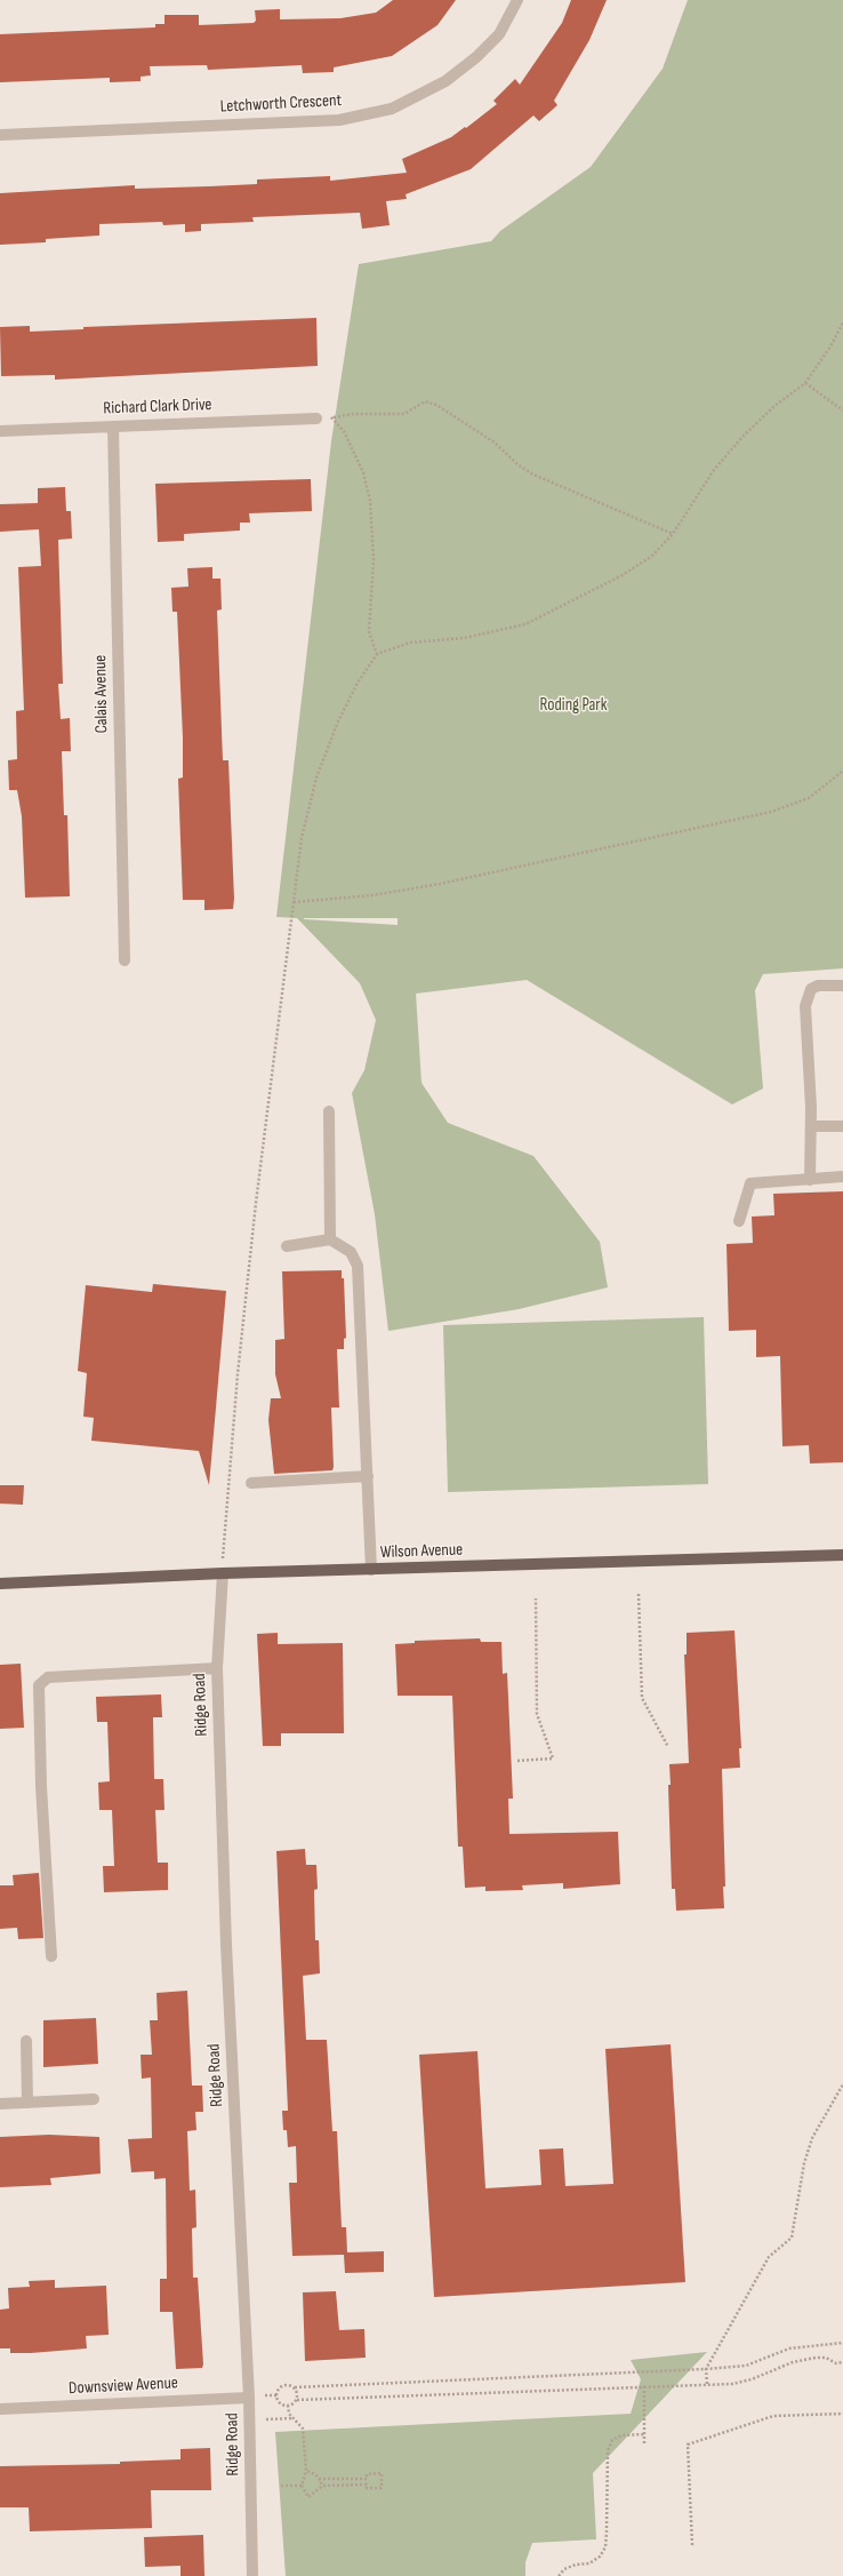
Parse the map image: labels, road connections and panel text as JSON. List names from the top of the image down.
{
  "streets": {
    "main road": ["Wilson Avenue"],
    "street": [
      "Letchworth Crescent",
      "Richard Clark Drive",
      "Calais Avenue",
      "Ridge Road",
      "Downsview Avenue"
    ]
  },
  "crossings": [
    ["Richard Clark Drive", "Calais Avenue"],
    ["Wilson Avenue", "Ridge Road"],
    ["Ridge Road", "Downsview Avenue"]
  ],
  "parks": ["Roding Park"]
}
